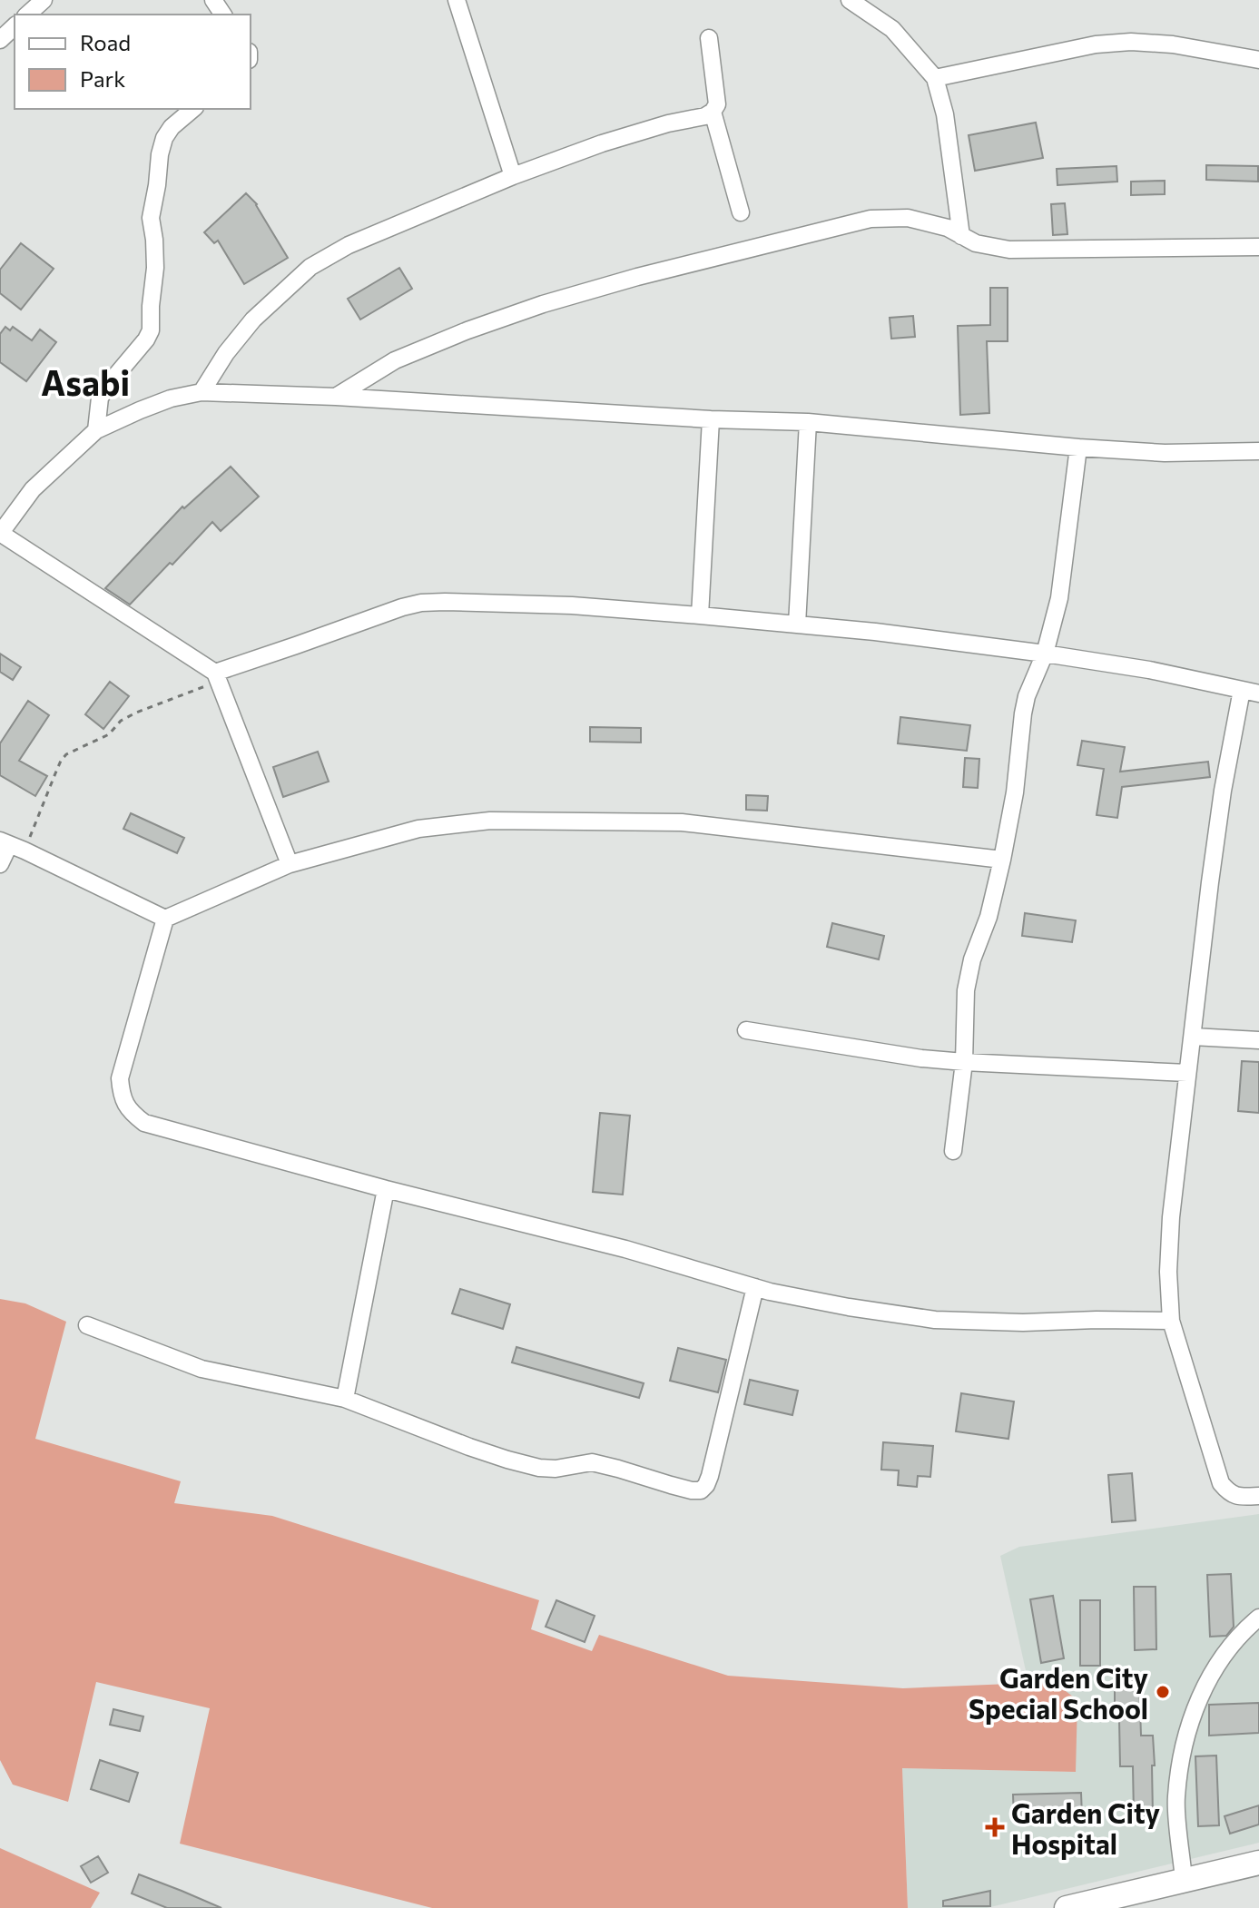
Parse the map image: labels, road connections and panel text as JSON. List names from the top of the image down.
{
  "districts": ["Asabi"],
  "places": {
    "other": ["Garden City Special School"],
    "health": ["Garden City Hospital"]
  },
  "legend": ["Road", "Park"]
}
